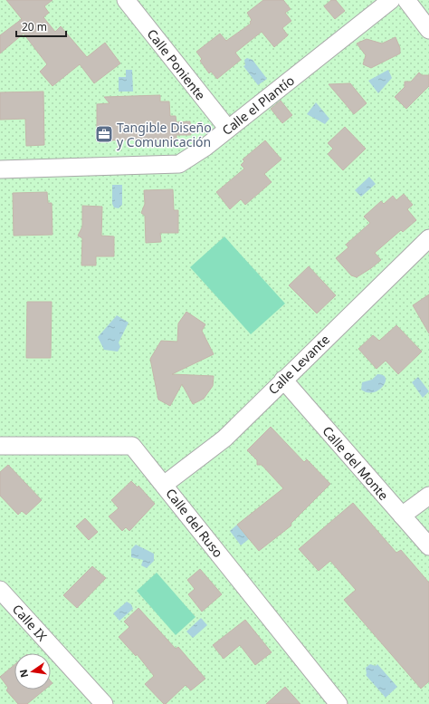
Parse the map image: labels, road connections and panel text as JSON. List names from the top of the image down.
{
  "streets": {
    "street": [
      "Calle Poniente",
      "Calle el Plantío",
      "Calle Levante",
      "Calle del Monte",
      "Calle del Ruso",
      "Calle IX"
    ]
  },
  "crossings": [
    ["Calle Poniente", "Calle el Plantío"],
    ["Calle Levante", "Calle del Monte"],
    ["Calle Levante", "Calle del Ruso"]
  ],
  "places": {
    "office": ["Tangible Diseño y Comunicación"]
  },
  "scale_bar": "20 m",
  "north": "left"
}
